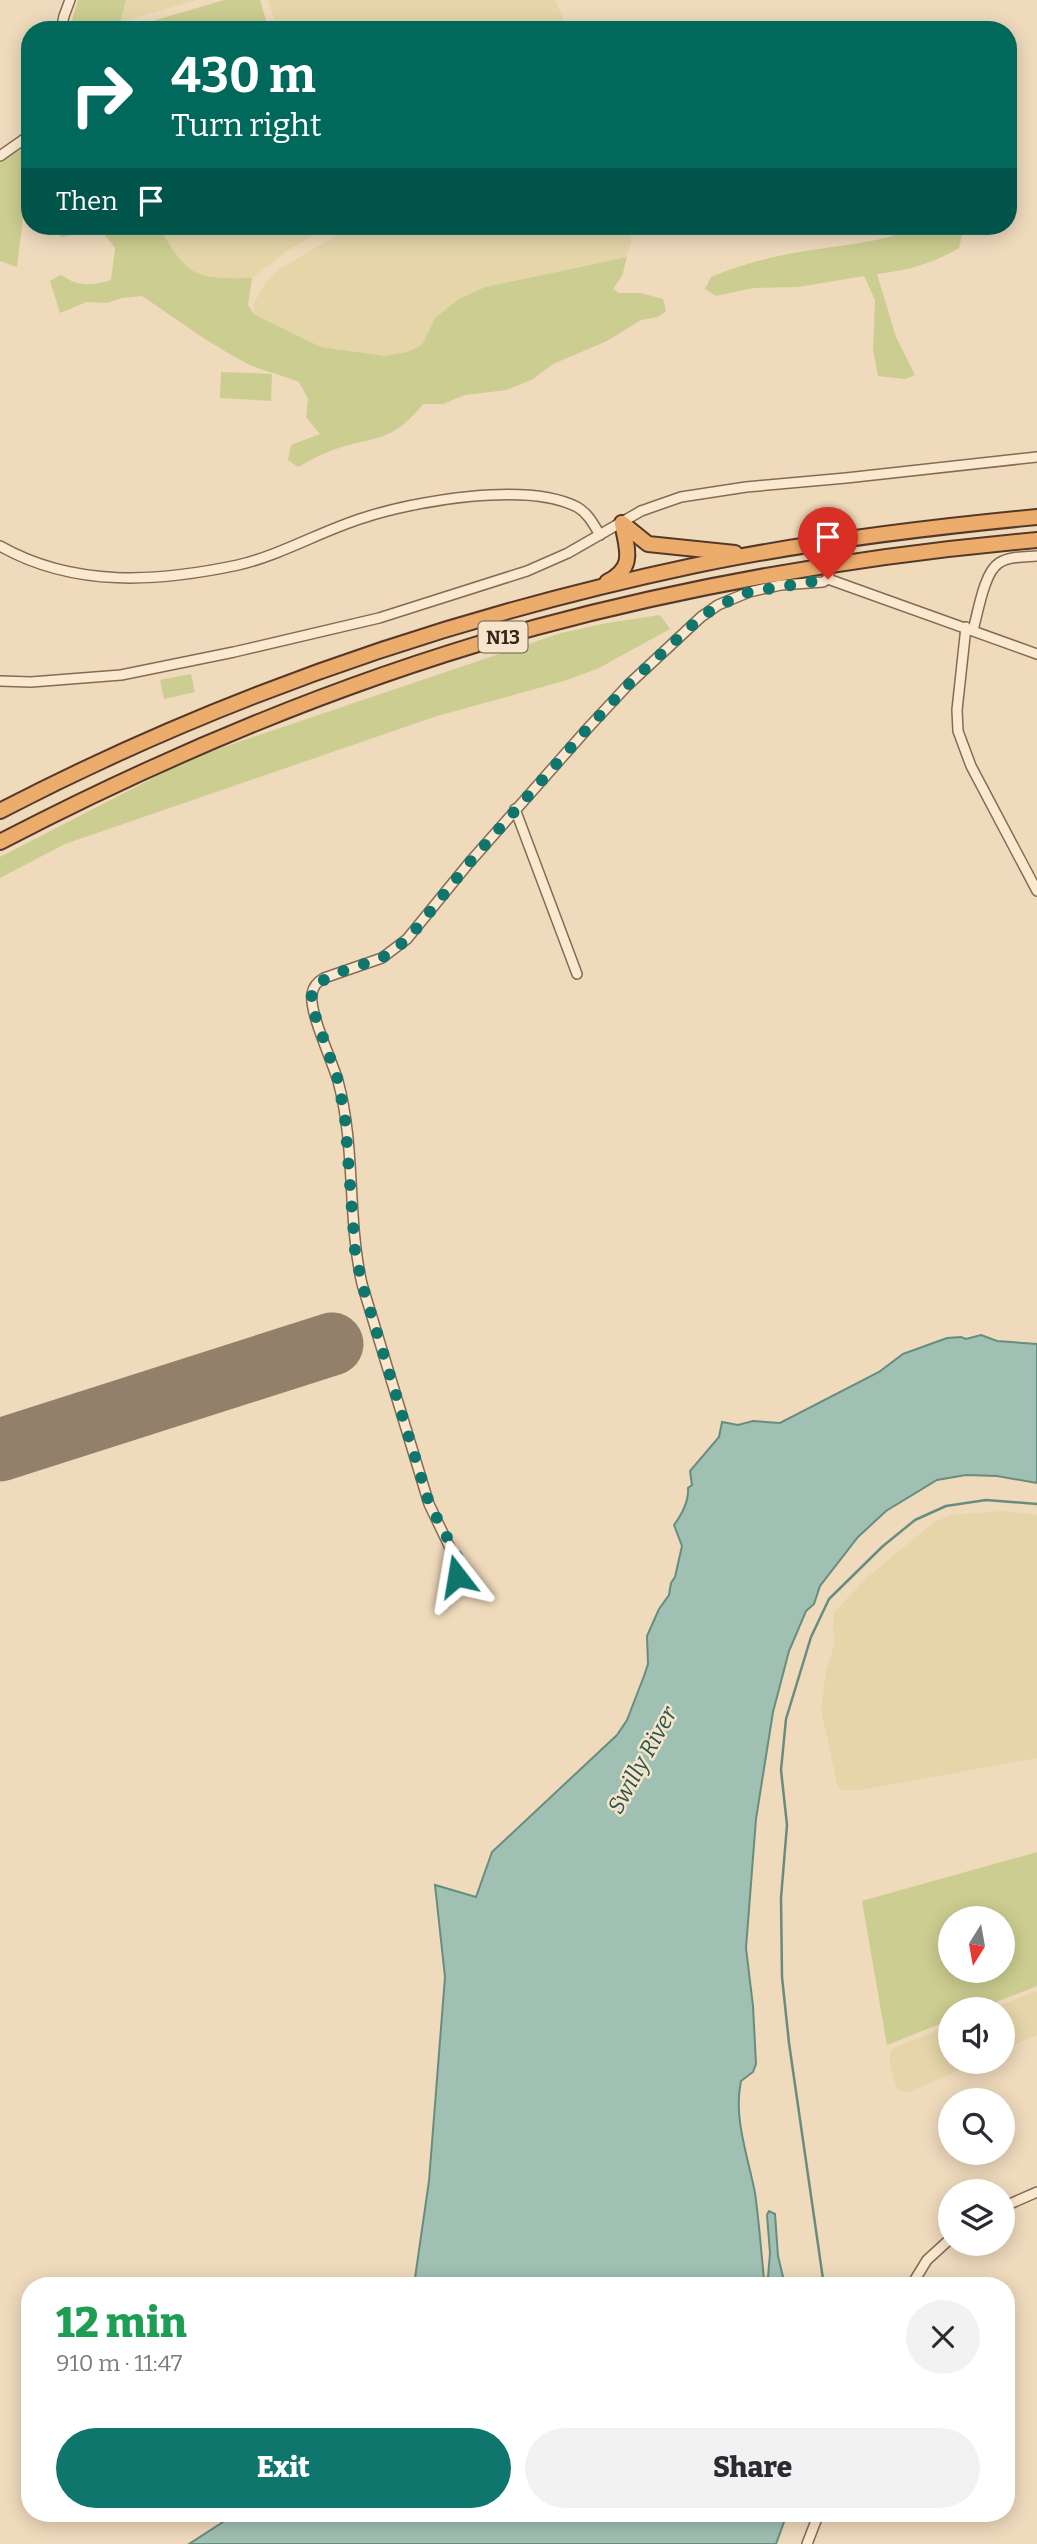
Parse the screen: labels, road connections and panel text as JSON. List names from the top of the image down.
{
  "streets": {
    "highway": ["N13"]
  },
  "water": ["Swilly River"],
  "north": "bottom",
  "page": {
    "turn": ["430 m", "Turn right"],
    "then": "Then",
    "heading": ["12 min", "910 m · 11:47"],
    "buttons": ["Exit", "Share"]
  }
}
